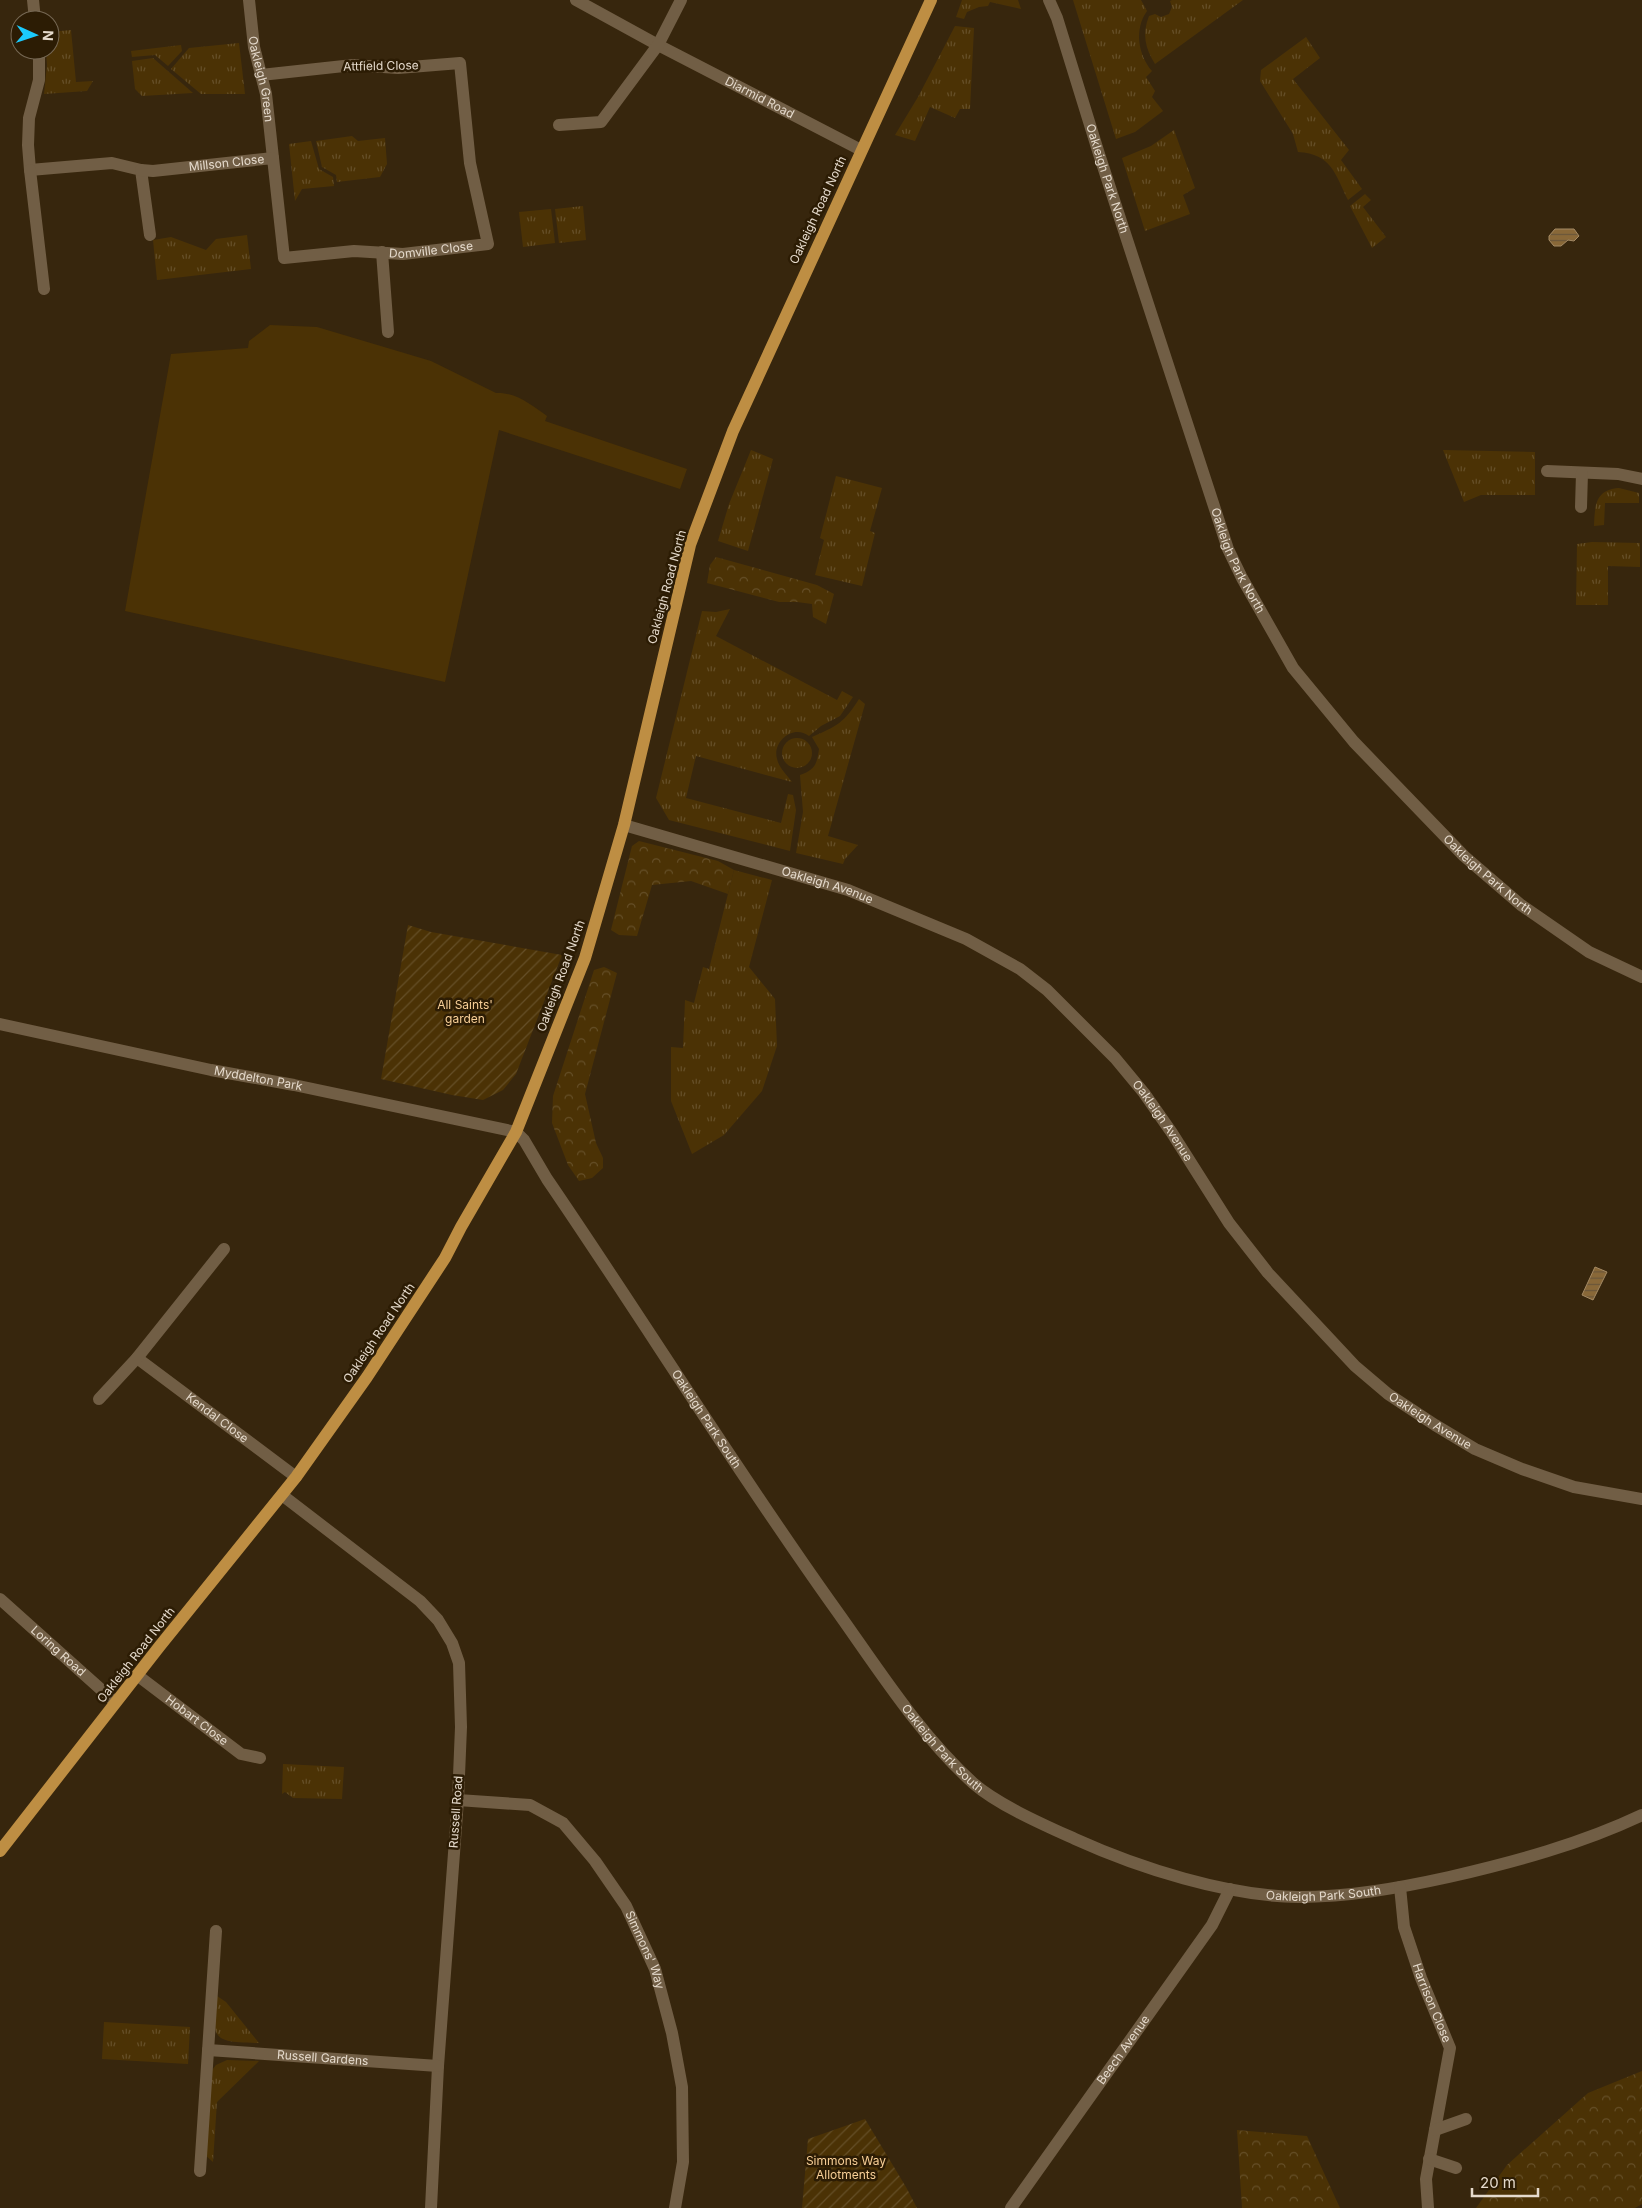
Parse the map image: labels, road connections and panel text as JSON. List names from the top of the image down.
{
  "streets": {
    "main road": ["Oakleigh Road North"],
    "street": [
      "Attfield Close",
      "Oakleigh Green",
      "Diarmid Road",
      "Millson Close",
      "Oakleigh Park North",
      "Domville Close",
      "Oakleigh Avenue",
      "Myddelton Park",
      "Kendal Close",
      "Oakleigh Park South",
      "Loring Road",
      "Hobart Close",
      "Russell Road",
      "Simmons' Way",
      "Harrison Close",
      "Beech Avenue",
      "Russell Gardens"
    ]
  },
  "crossings": [
    ["Attfield Close", "Oakleigh Green"],
    ["Attfield Close", "Domville Close"],
    ["Oakleigh Green", "Millson Close"],
    ["Diarmid Road", "Oakleigh Road North"],
    ["Millson Close", "Domville Close"],
    ["Oakleigh Road North", "Oakleigh Avenue"],
    ["Oakleigh Road North", "Myddelton Park"],
    ["Oakleigh Road North", "Kendal Close"],
    ["Oakleigh Road North", "Oakleigh Park South"],
    ["Oakleigh Road North", "Loring Road"],
    ["Oakleigh Road North", "Hobart Close"],
    ["Oakleigh Road North", "Russell Road"],
    ["Myddelton Park", "Oakleigh Park South"],
    ["Oakleigh Park South", "Harrison Close"],
    ["Oakleigh Park South", "Beech Avenue"],
    ["Russell Road", "Simmons' Way"],
    ["Russell Road", "Russell Gardens"]
  ],
  "parks": ["All Saints' garden", "Simmons Way Allotments"],
  "scale_bar": "20 m",
  "north": "right"
}
